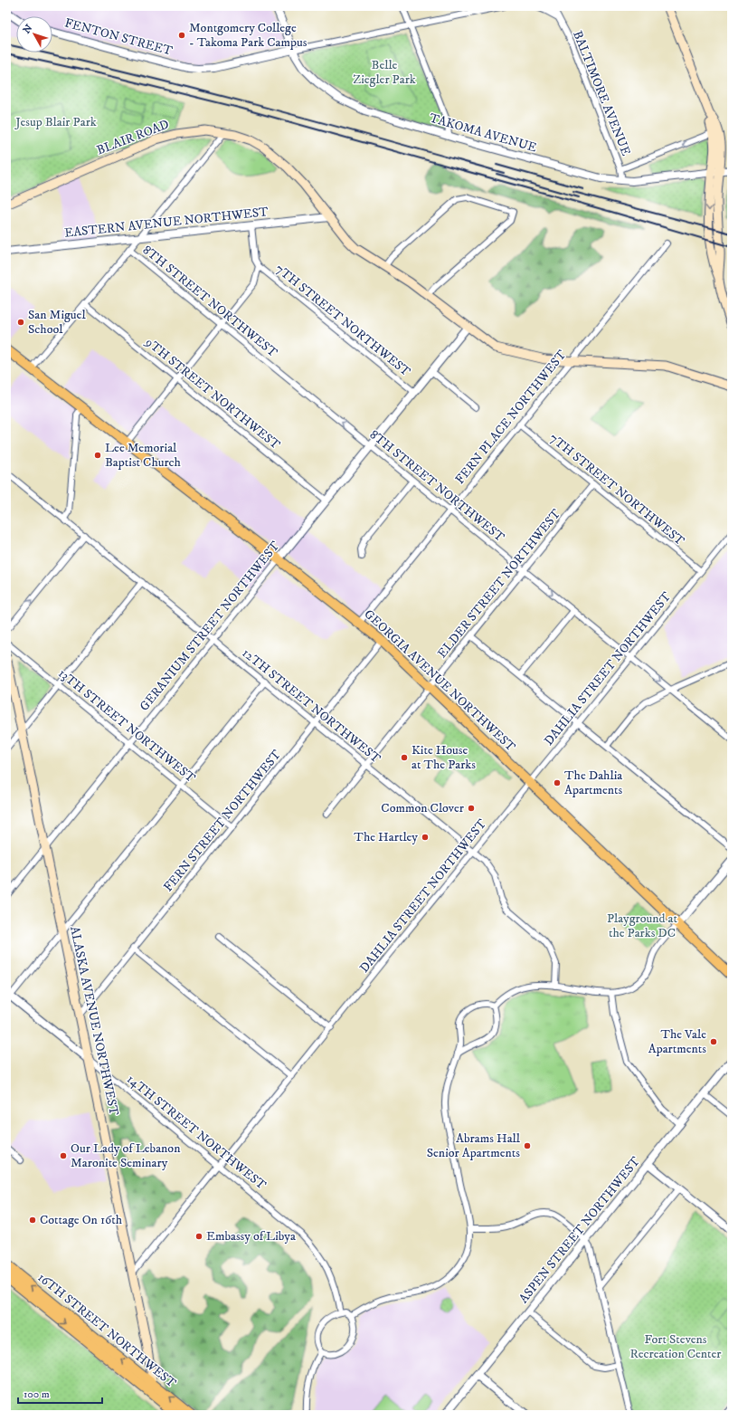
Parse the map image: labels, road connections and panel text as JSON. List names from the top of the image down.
{
  "streets": {
    "main road": [
      "BLAIR ROAD",
      "GEORGIA AVENUE NORTHWEST",
      "ALASKA AVENUE NORTHWEST",
      "16TH STREET NORTHWEST"
    ],
    "street": [
      "FENTON STREET",
      "BALTIMORE AVENUE",
      "TAKOMA AVENUE",
      "EASTERN AVENUE NORTHWEST",
      "8TH STREET NORTHWEST",
      "7TH STREET NORTHWEST",
      "9TH STREET NORTHWEST",
      "FERN PLACE NORTHWEST",
      "ELDER STREET NORTHWEST",
      "GERANIUM STREET NORTHWEST",
      "DAHLIA STREET NORTHWEST",
      "12TH STREET NORTHWEST",
      "13TH STREET NORTHWEST",
      "FERN STREET NORTHWEST",
      "14TH STREET NORTHWEST",
      "ASPEN STREET NORTHWEST"
    ]
  },
  "crossings": [
    ["FENTON STREET", "TAKOMA AVENUE"],
    ["BLAIR ROAD", "EASTERN AVENUE NORTHWEST"],
    ["BLAIR ROAD", "FERN PLACE NORTHWEST"],
    ["BLAIR ROAD", "GERANIUM STREET NORTHWEST"],
    ["8TH STREET NORTHWEST", "FERN PLACE NORTHWEST"],
    ["8TH STREET NORTHWEST", "ELDER STREET NORTHWEST"],
    ["8TH STREET NORTHWEST", "GERANIUM STREET NORTHWEST"],
    ["8TH STREET NORTHWEST", "DAHLIA STREET NORTHWEST"],
    ["7TH STREET NORTHWEST", "FERN PLACE NORTHWEST"],
    ["7TH STREET NORTHWEST", "ELDER STREET NORTHWEST"],
    ["7TH STREET NORTHWEST", "GERANIUM STREET NORTHWEST"],
    ["7TH STREET NORTHWEST", "DAHLIA STREET NORTHWEST"],
    ["9TH STREET NORTHWEST", "GERANIUM STREET NORTHWEST"],
    ["FERN PLACE NORTHWEST", "GEORGIA AVENUE NORTHWEST"],
    ["ELDER STREET NORTHWEST", "GEORGIA AVENUE NORTHWEST"],
    ["ELDER STREET NORTHWEST", "12TH STREET NORTHWEST"],
    ["GERANIUM STREET NORTHWEST", "GEORGIA AVENUE NORTHWEST"],
    ["GERANIUM STREET NORTHWEST", "12TH STREET NORTHWEST"],
    ["GERANIUM STREET NORTHWEST", "13TH STREET NORTHWEST"],
    ["GERANIUM STREET NORTHWEST", "ALASKA AVENUE NORTHWEST"],
    ["DAHLIA STREET NORTHWEST", "GEORGIA AVENUE NORTHWEST"],
    ["DAHLIA STREET NORTHWEST", "12TH STREET NORTHWEST"],
    ["DAHLIA STREET NORTHWEST", "ALASKA AVENUE NORTHWEST"],
    ["DAHLIA STREET NORTHWEST", "14TH STREET NORTHWEST"],
    ["GEORGIA AVENUE NORTHWEST", "FERN STREET NORTHWEST"],
    ["12TH STREET NORTHWEST", "FERN STREET NORTHWEST"],
    ["13TH STREET NORTHWEST", "FERN STREET NORTHWEST"],
    ["FERN STREET NORTHWEST", "ALASKA AVENUE NORTHWEST"],
    ["ALASKA AVENUE NORTHWEST", "14TH STREET NORTHWEST"],
    ["ALASKA AVENUE NORTHWEST", "16TH STREET NORTHWEST"]
  ],
  "parks": [
    "Belle Ziegler Park",
    "Jesup Blair Park",
    "Playground at the Parks DC",
    "Fort Stevens Recreation Center"
  ],
  "places": [
    "Montgomery College - Takoma Park Campus",
    "San Miguel School",
    "Lee Memorial Baptist Church",
    "Kite House at The Parks",
    "The Dahlia Apartments",
    "Common Clover",
    "The Hartley",
    "The Vale Apartments",
    "Abrams Hall Senior Apartments",
    "Our Lady of Lebanon Maronite Seminary",
    "Cottage On 16th",
    "Embassy of Libya"
  ],
  "scale_bar": "100 m",
  "north": "top left"
}
